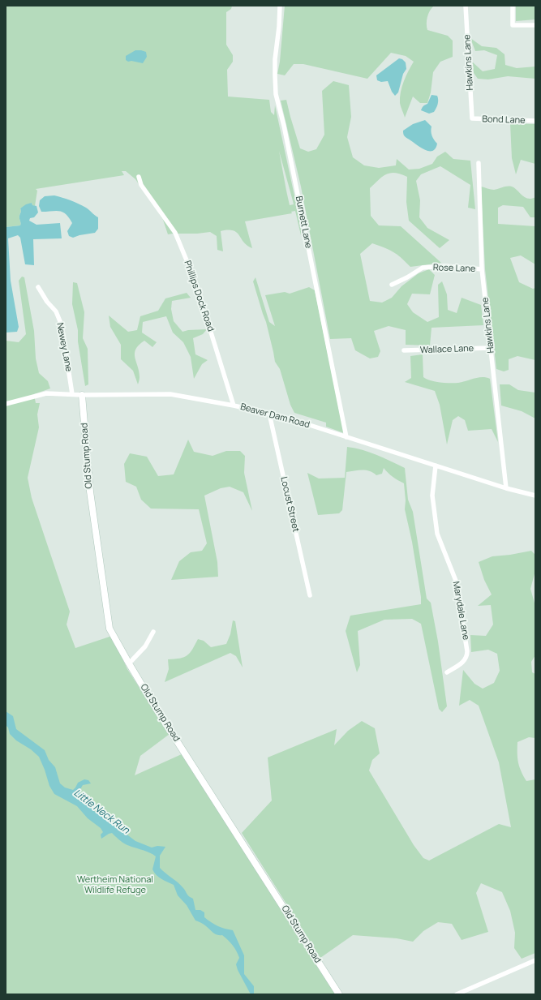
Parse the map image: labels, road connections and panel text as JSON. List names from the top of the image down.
{
  "streets": {
    "street": [
      "Hawkins Lane",
      "Bond Lane",
      "Burnett Lane",
      "Rose Lane",
      "Phillips Dock Road",
      "Newey Lane",
      "Wallace Lane",
      "Beaver Dam Road",
      "Old Stump Road",
      "Locust Street",
      "Marydale Lane"
    ]
  },
  "crossings": [
    ["Hawkins Lane", "Bond Lane"],
    ["Hawkins Lane", "Rose Lane"],
    ["Hawkins Lane", "Wallace Lane"],
    ["Hawkins Lane", "Beaver Dam Road"],
    ["Burnett Lane", "Beaver Dam Road"],
    ["Phillips Dock Road", "Beaver Dam Road"],
    ["Newey Lane", "Beaver Dam Road"],
    ["Beaver Dam Road", "Old Stump Road"],
    ["Beaver Dam Road", "Locust Street"],
    ["Beaver Dam Road", "Marydale Lane"]
  ],
  "water": ["Little Neck Run"],
  "parks": ["Wertheim National Wildlife Refuge"]
}
